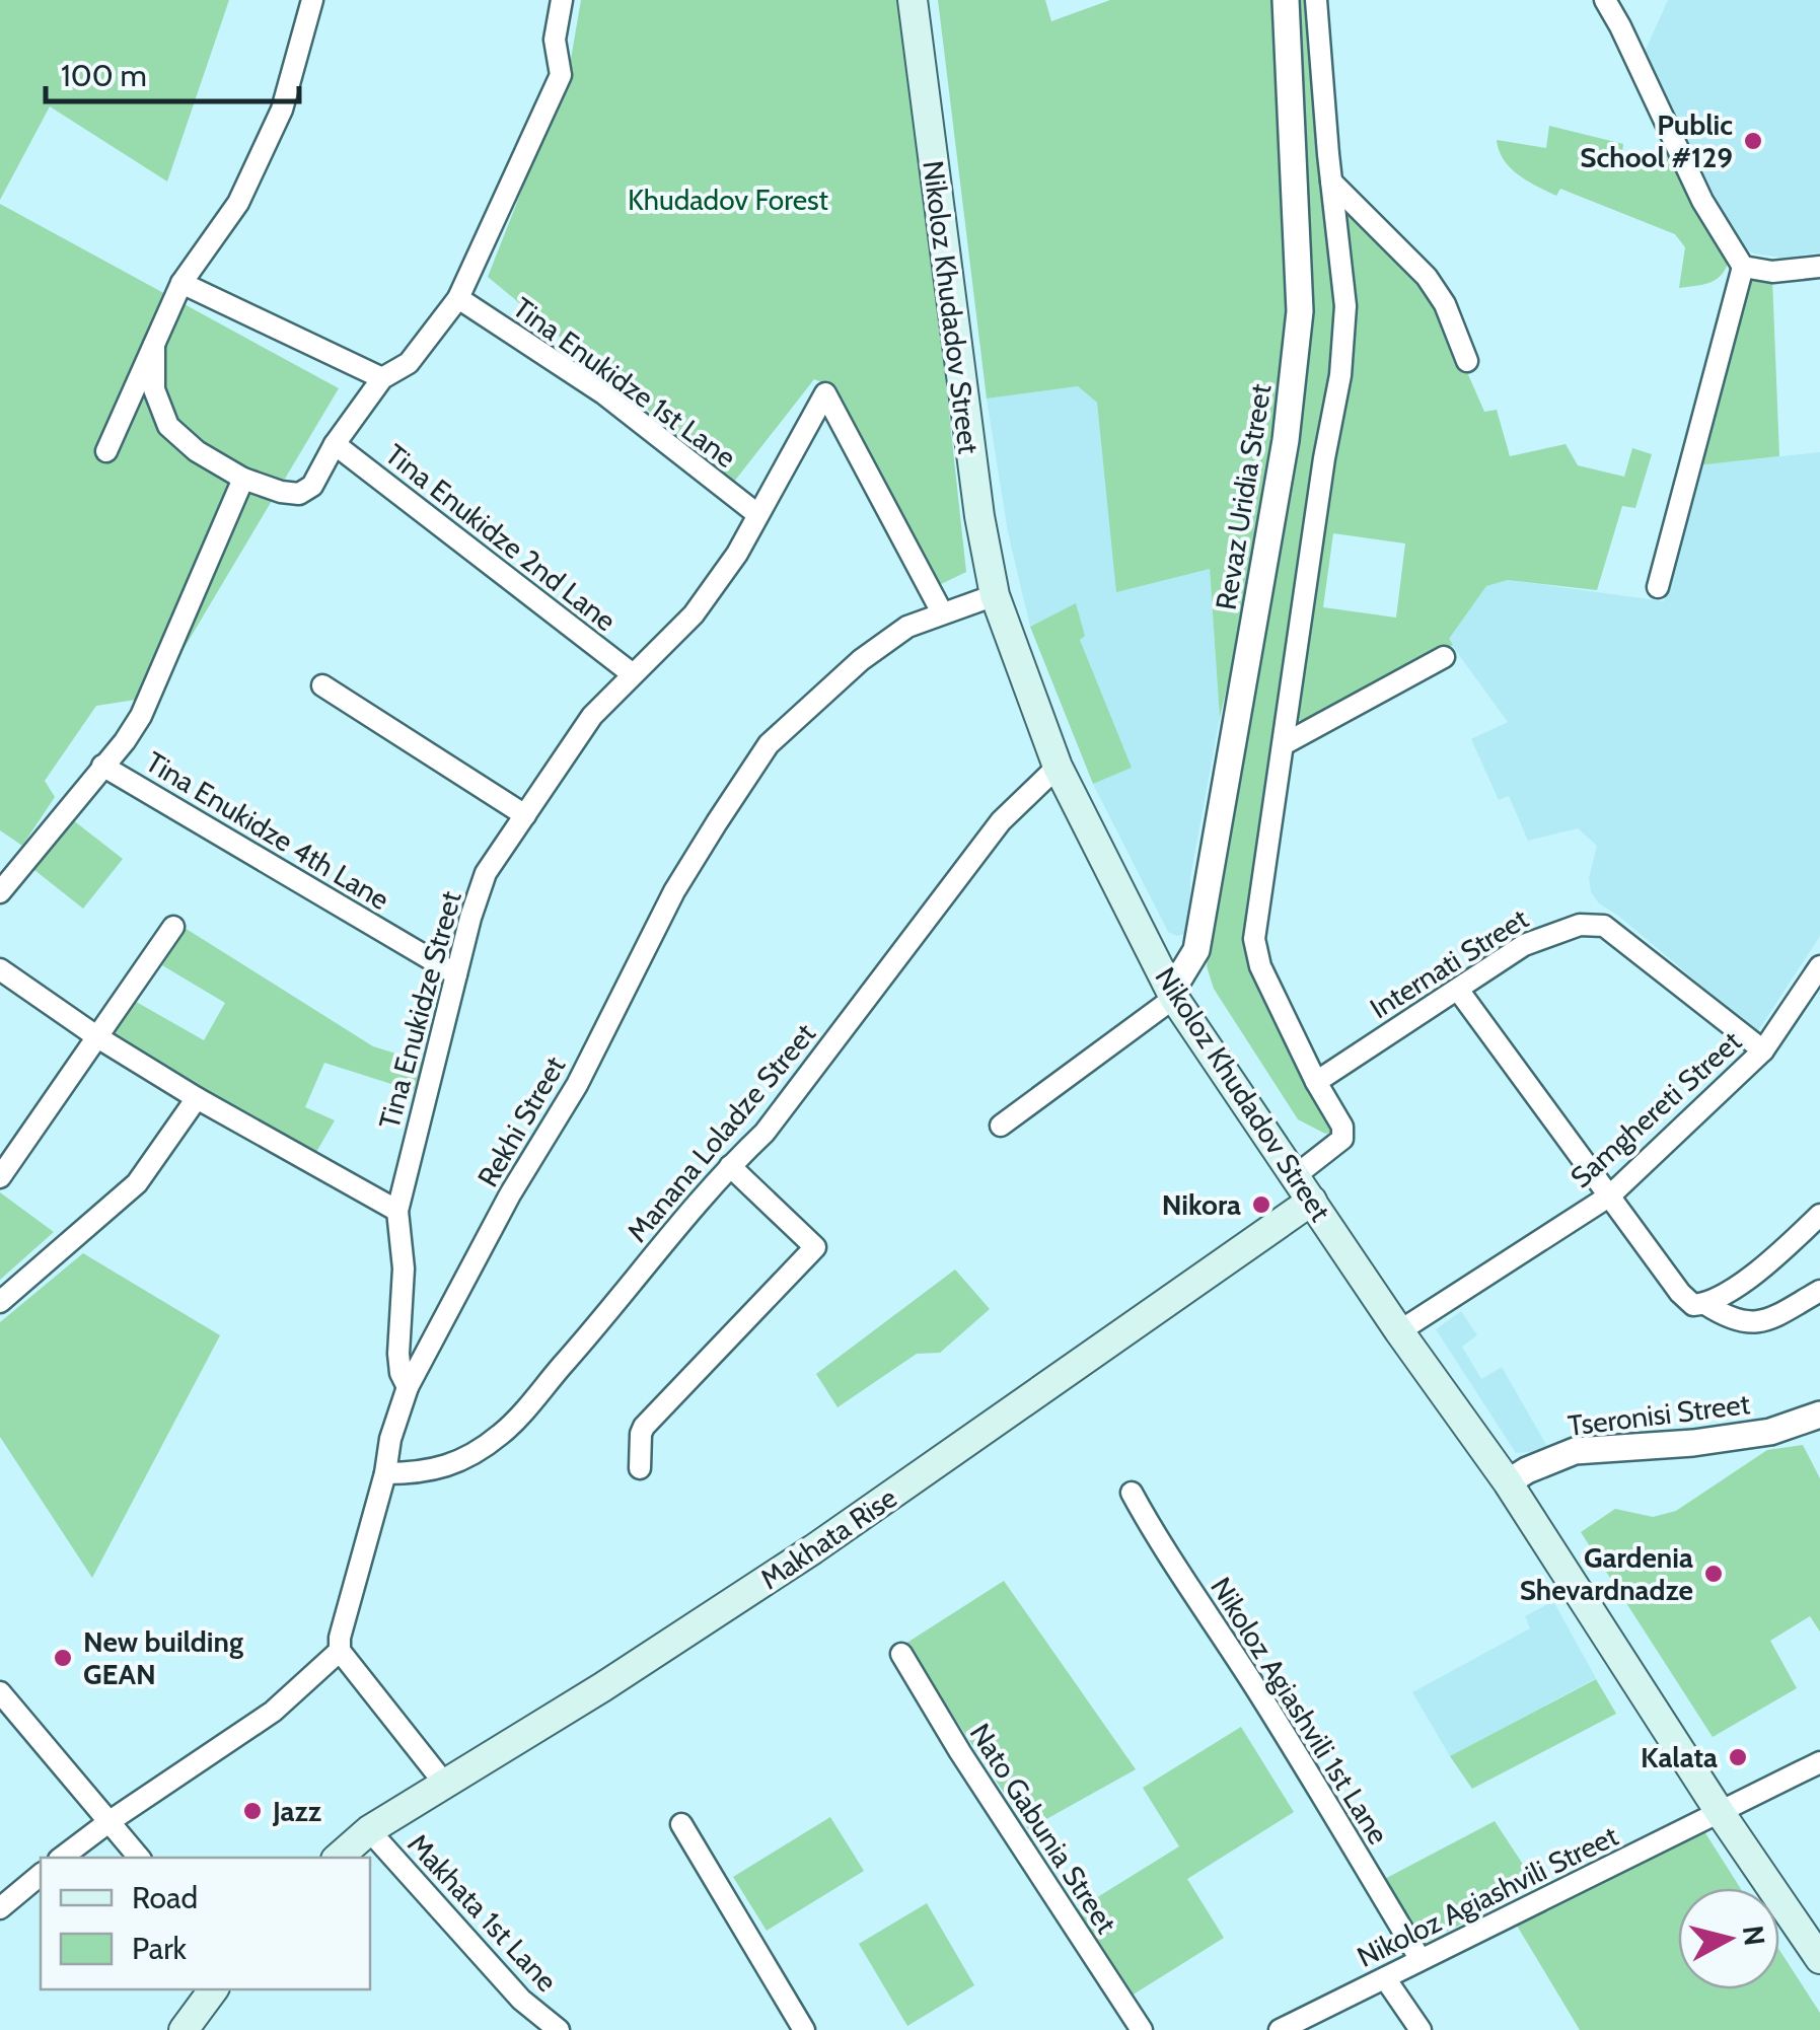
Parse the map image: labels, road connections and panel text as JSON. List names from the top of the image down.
{
  "streets": {
    "main road": ["Nikoloz Khudadov Street", "Makhata Rise"],
    "street": [
      "Tina Enukidze 1st Lane",
      "Revaz Uridia Street",
      "Tina Enukidze 2nd Lane",
      "Tina Enukidze 4th Lane",
      "Internati Street",
      "Tina Enukidze Street",
      "Samghereti Street",
      "Rekhi Street",
      "Manana Loladze Street",
      "Tseronisi Street",
      "Nikoloz Agiashvili 1st Lane",
      "Nato Gabunia Street",
      "Nikoloz Agiashvili Street",
      "Makhata 1st Lane"
    ]
  },
  "crossings": [
    ["Nikoloz Khudadov Street", "Revaz Uridia Street"],
    ["Nikoloz Khudadov Street", "Samghereti Street"],
    ["Nikoloz Khudadov Street", "Rekhi Street"],
    ["Nikoloz Khudadov Street", "Manana Loladze Street"],
    ["Nikoloz Khudadov Street", "Tseronisi Street"],
    ["Nikoloz Khudadov Street", "Makhata Rise"],
    ["Nikoloz Khudadov Street", "Nikoloz Agiashvili Street"],
    ["Tina Enukidze 1st Lane", "Tina Enukidze Street"],
    ["Tina Enukidze 2nd Lane", "Tina Enukidze Street"],
    ["Tina Enukidze 4th Lane", "Tina Enukidze Street"],
    ["Internati Street", "Samghereti Street"],
    ["Tina Enukidze Street", "Rekhi Street"],
    ["Rekhi Street", "Manana Loladze Street"],
    ["Makhata Rise", "Makhata 1st Lane"],
    ["Nikoloz Agiashvili 1st Lane", "Nikoloz Agiashvili Street"]
  ],
  "parks": ["Khudadov Forest"],
  "places": [
    "Public School #129",
    "Nikora",
    "Gardenia Shevardnadze",
    "New building GEAN",
    "Kalata",
    "Jazz"
  ],
  "legend": ["Road", "Park"],
  "scale_bar": "100 m",
  "north": "right"
}
